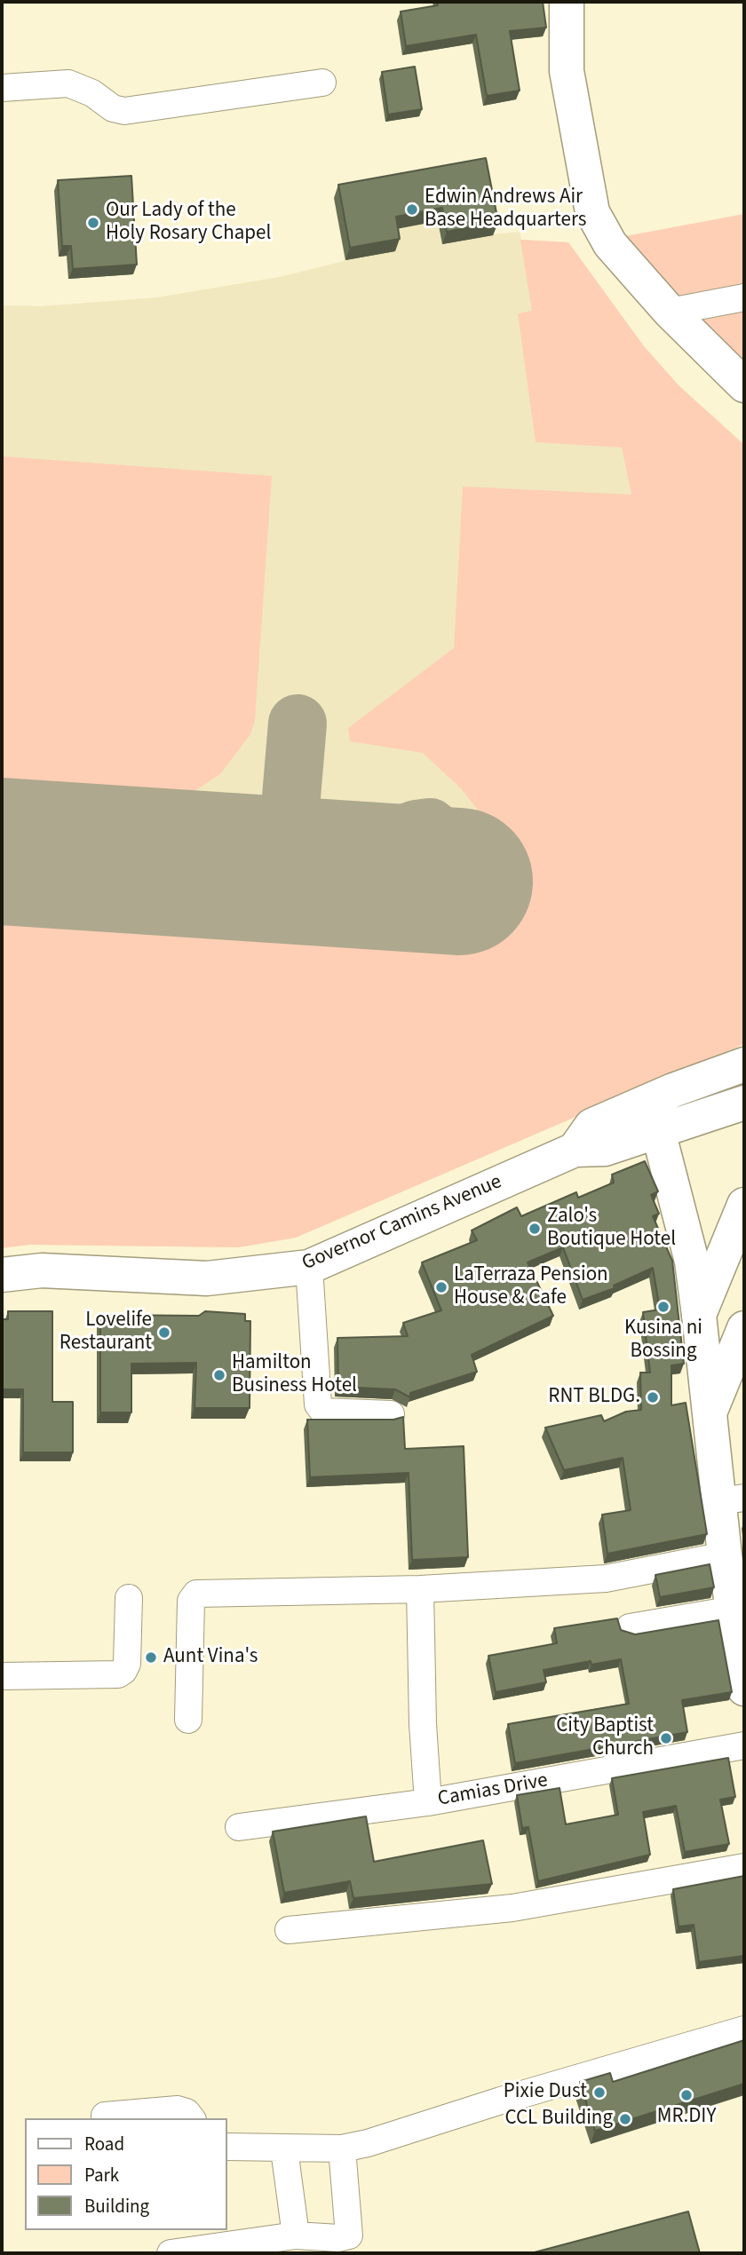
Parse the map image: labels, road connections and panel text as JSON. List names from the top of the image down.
{
  "streets": {
    "main road": ["Governor Camins Avenue"],
    "street": ["Camias Drive"]
  },
  "places": [
    "Edwin Andrews Air Base Headquarters",
    "Our Lady of the Holy Rosary Chapel",
    "Zalo's Boutique Hotel",
    "LaTerraza Pension House & Cafe",
    "Kusina ni Bossing",
    "Lovelife Restaurant",
    "Hamilton Business Hotel",
    "RNT BLDG.",
    "Aunt Vina's",
    "City Baptist Church",
    "Pixie Dust",
    "MR.DIY",
    "CCL Building"
  ],
  "legend": ["Road", "Park", "Building"]
}
